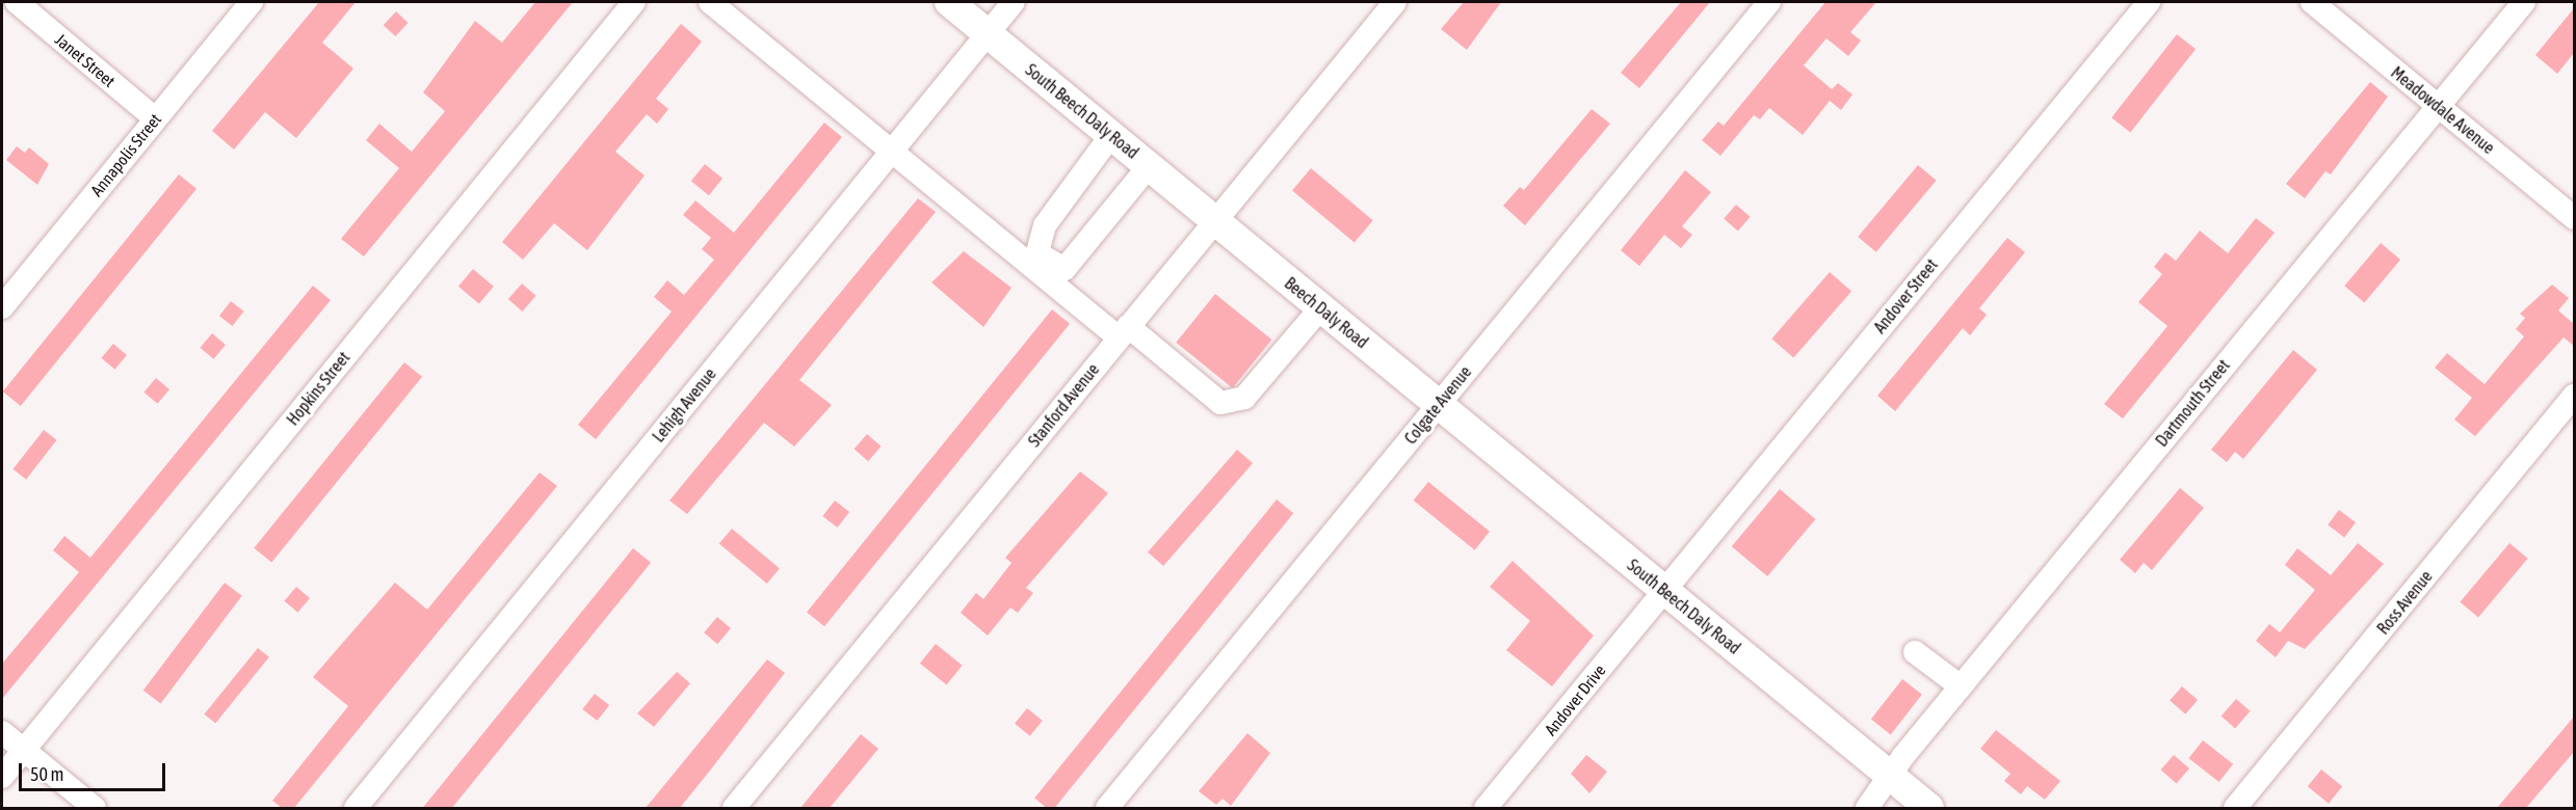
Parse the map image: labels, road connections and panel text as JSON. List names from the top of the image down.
{
  "streets": {
    "main road": ["South Beech Daly Road", "Beech Daly Road"],
    "street": [
      "Janet Street",
      "Meadowdale Avenue",
      "Annapolis Street",
      "Andover Street",
      "Hopkins Street",
      "Dartmouth Street",
      "Lehigh Avenue",
      "Stanford Avenue",
      "Colgate Avenue",
      "Ross Avenue",
      "Andover Drive"
    ]
  },
  "crossings": [
    ["Janet Street", "Annapolis Street"],
    ["Meadowdale Avenue", "Dartmouth Street"],
    ["South Beech Daly Road", "Andover Street"],
    ["South Beech Daly Road", "Beech Daly Road"],
    ["South Beech Daly Road", "Dartmouth Street"],
    ["South Beech Daly Road", "Lehigh Avenue"],
    ["South Beech Daly Road", "Stanford Avenue"],
    ["South Beech Daly Road", "Colgate Avenue"],
    ["South Beech Daly Road", "Andover Drive"],
    ["Andover Street", "Andover Drive"],
    ["Beech Daly Road", "Stanford Avenue"],
    ["Beech Daly Road", "Colgate Avenue"]
  ],
  "scale_bar": "50 m"
}
